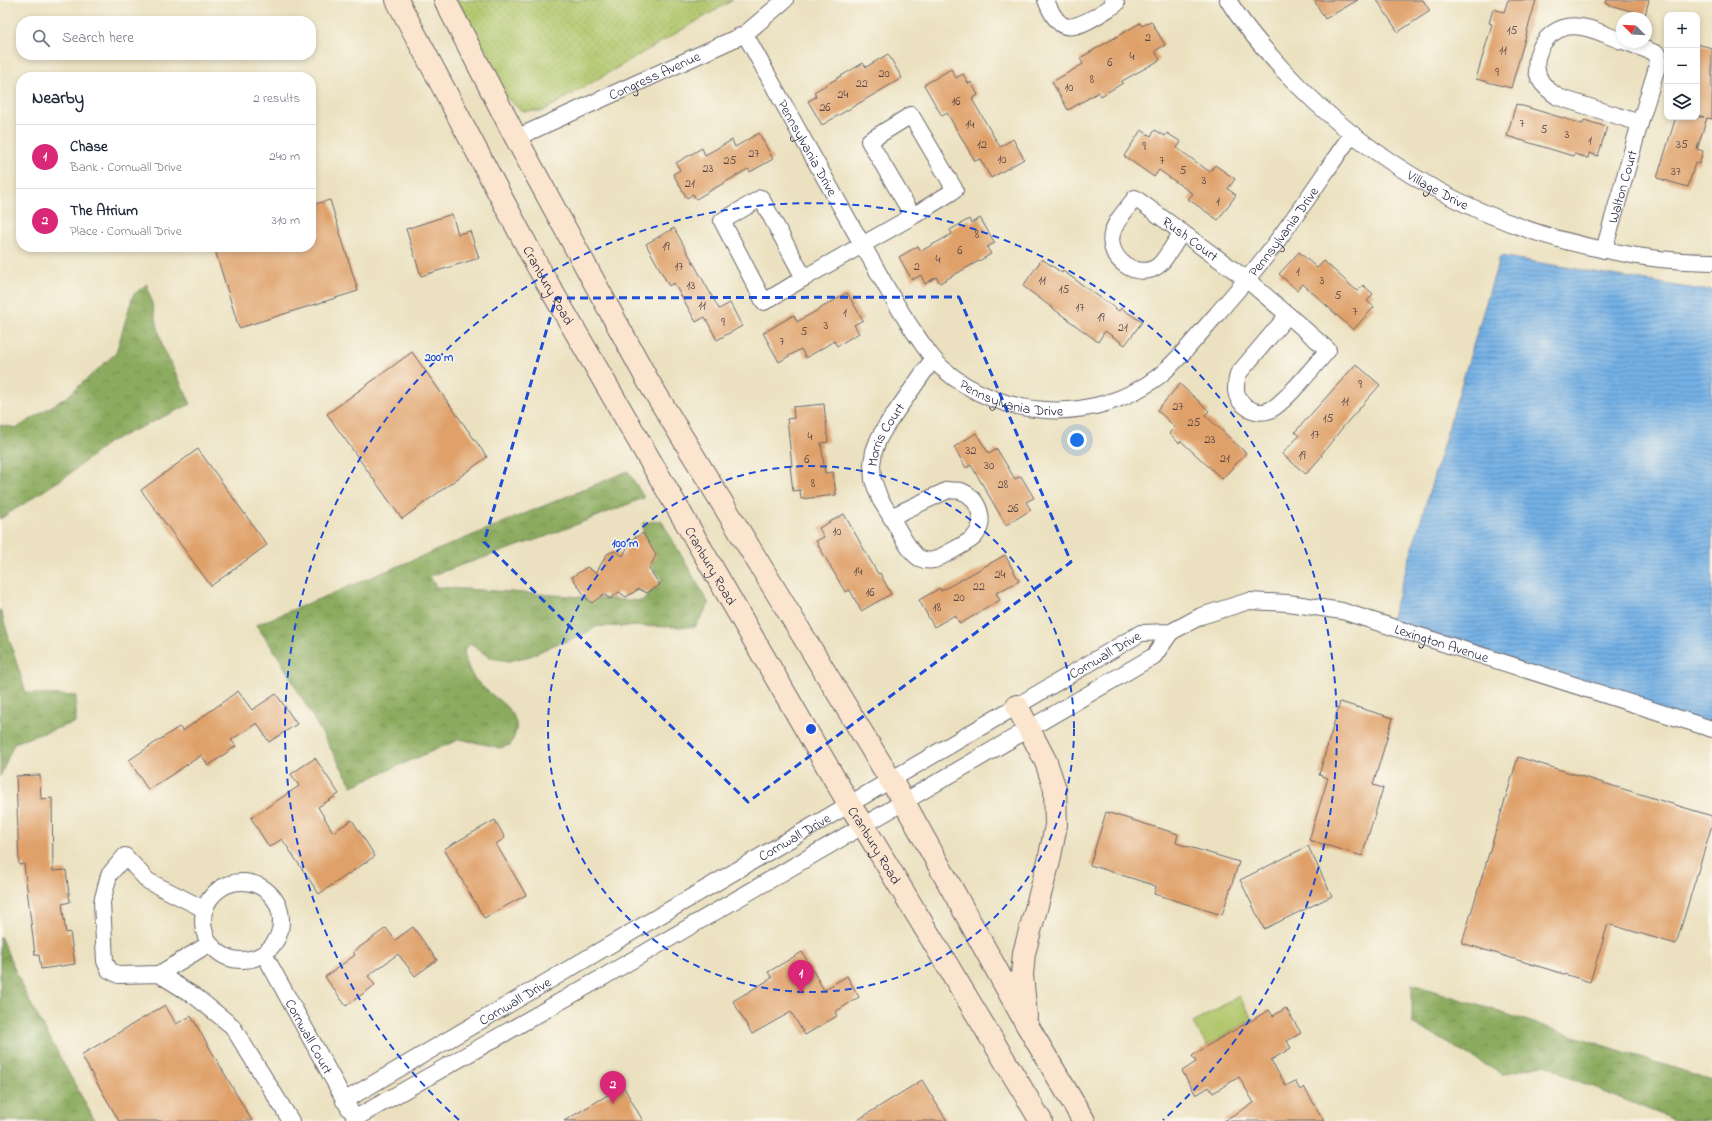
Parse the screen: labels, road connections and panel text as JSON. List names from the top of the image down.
{
  "streets": {
    "main road": ["Cranbury Road"],
    "street": [
      "Congress Avenue",
      "Pennsylvania Drive",
      "Walton Court",
      "Village Drive",
      "Rush Court",
      "Morris Court",
      "Lexington Avenue",
      "Cornwall Drive",
      "Cornwall Court"
    ]
  },
  "crossings": [
    ["Congress Avenue", "Pennsylvania Drive"],
    ["Pennsylvania Drive", "Village Drive"],
    ["Pennsylvania Drive", "Rush Court"],
    ["Pennsylvania Drive", "Morris Court"],
    ["Walton Court", "Village Drive"],
    ["Cranbury Road", "Cornwall Drive"],
    ["Lexington Avenue", "Cornwall Drive"],
    ["Cornwall Drive", "Cornwall Court"]
  ],
  "house_numbers": [
    "15",
    "2",
    "11",
    "4",
    "6",
    "9",
    "20",
    "8",
    "22",
    "10",
    "24",
    "16",
    "26",
    "7",
    "14",
    "5",
    "3",
    "1",
    "12",
    "35",
    "9",
    "27",
    "10",
    "25",
    "7",
    "23",
    "5",
    "37",
    "3",
    "21",
    "1",
    "8",
    "19",
    "6",
    "4",
    "17",
    "2",
    "1",
    "11",
    "3",
    "13",
    "15",
    "5",
    "11",
    "17",
    "7",
    "1",
    "19",
    "9",
    "3",
    "21",
    "5",
    "7",
    "9",
    "11",
    "27",
    "15",
    "25",
    "17",
    "4",
    "23",
    "32",
    "19",
    "21",
    "6",
    "30",
    "8",
    "28",
    "26",
    "10",
    "14",
    "24",
    "22",
    "16",
    "20",
    "18"
  ],
  "north": "top left",
  "page": {
    "map_buttons": ["+", "−"],
    "search": "Search here",
    "heading": ["Nearby", "2 results"],
    "list": [
      {
        "mark": "1",
        "name": "Chase",
        "note": "Bank · Cornwall Drive",
        "value": "240 m"
      },
      {
        "mark": "2",
        "name": "The Atrium",
        "note": "Place · Cornwall Drive",
        "value": "310 m"
      }
    ],
    "pins": ["1", "2"]
  },
  "rings": ["200 m", "100 m"]
}
